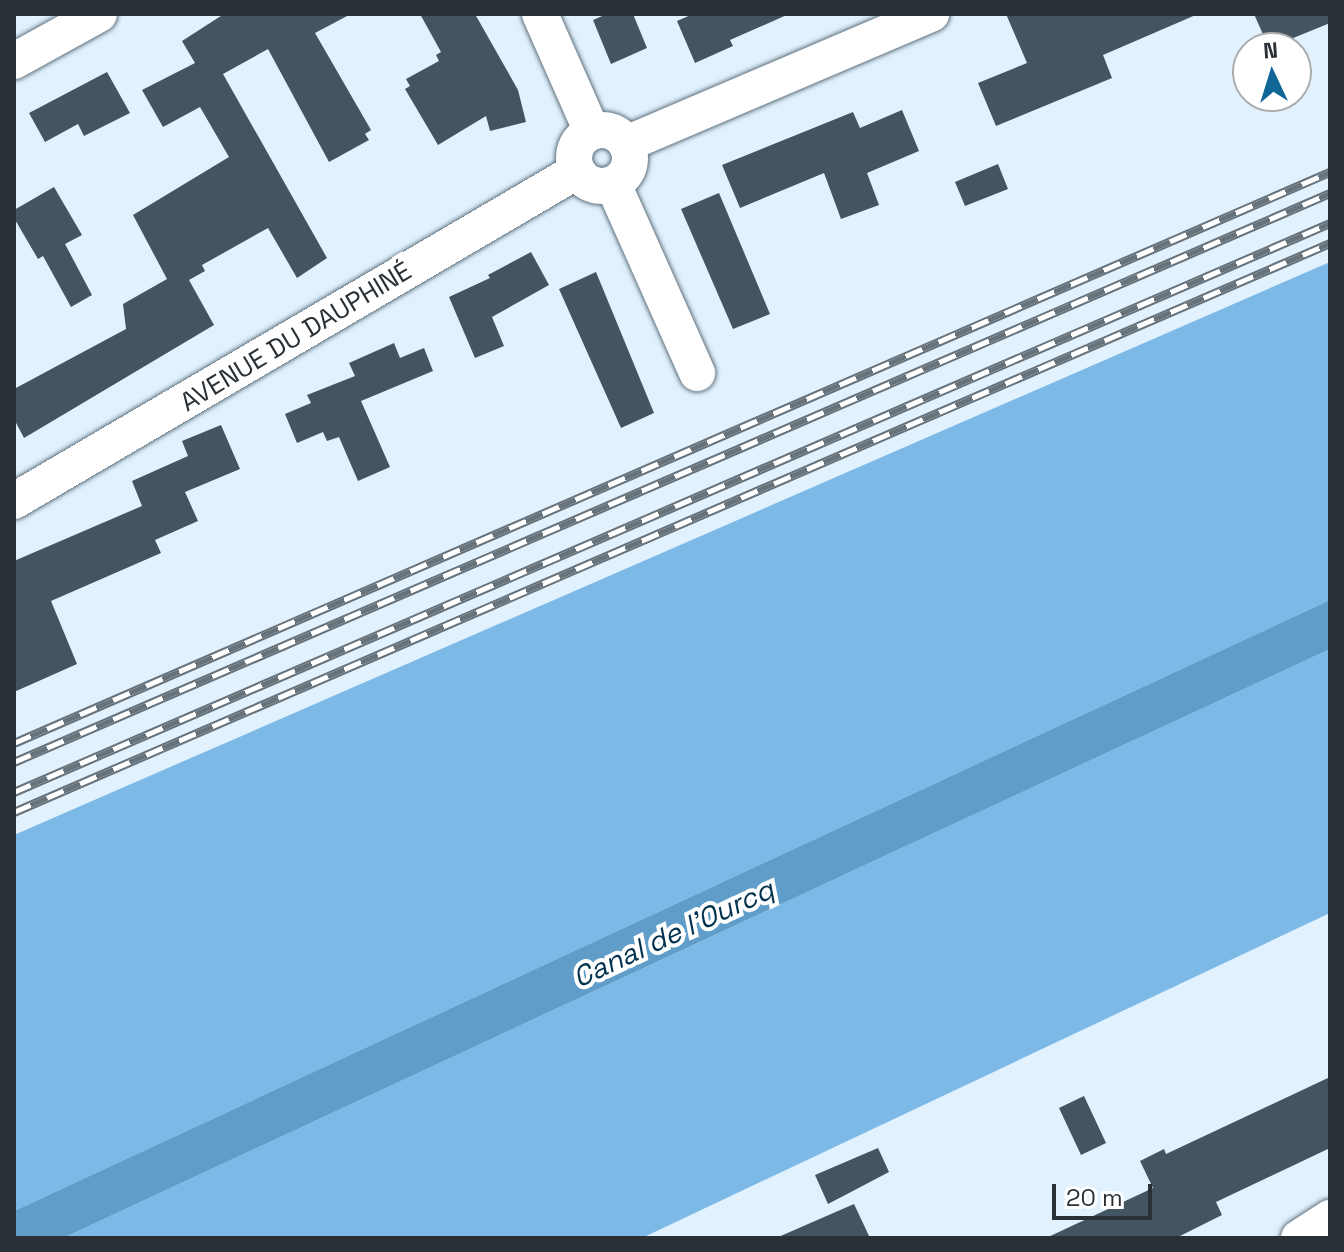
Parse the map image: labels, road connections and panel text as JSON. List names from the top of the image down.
{
  "streets": {
    "street": ["AVENUE DU DAUPHINÉ"]
  },
  "water": ["Canal de l'Ourcq"],
  "scale_bar": "20 m",
  "north": "top"
}
